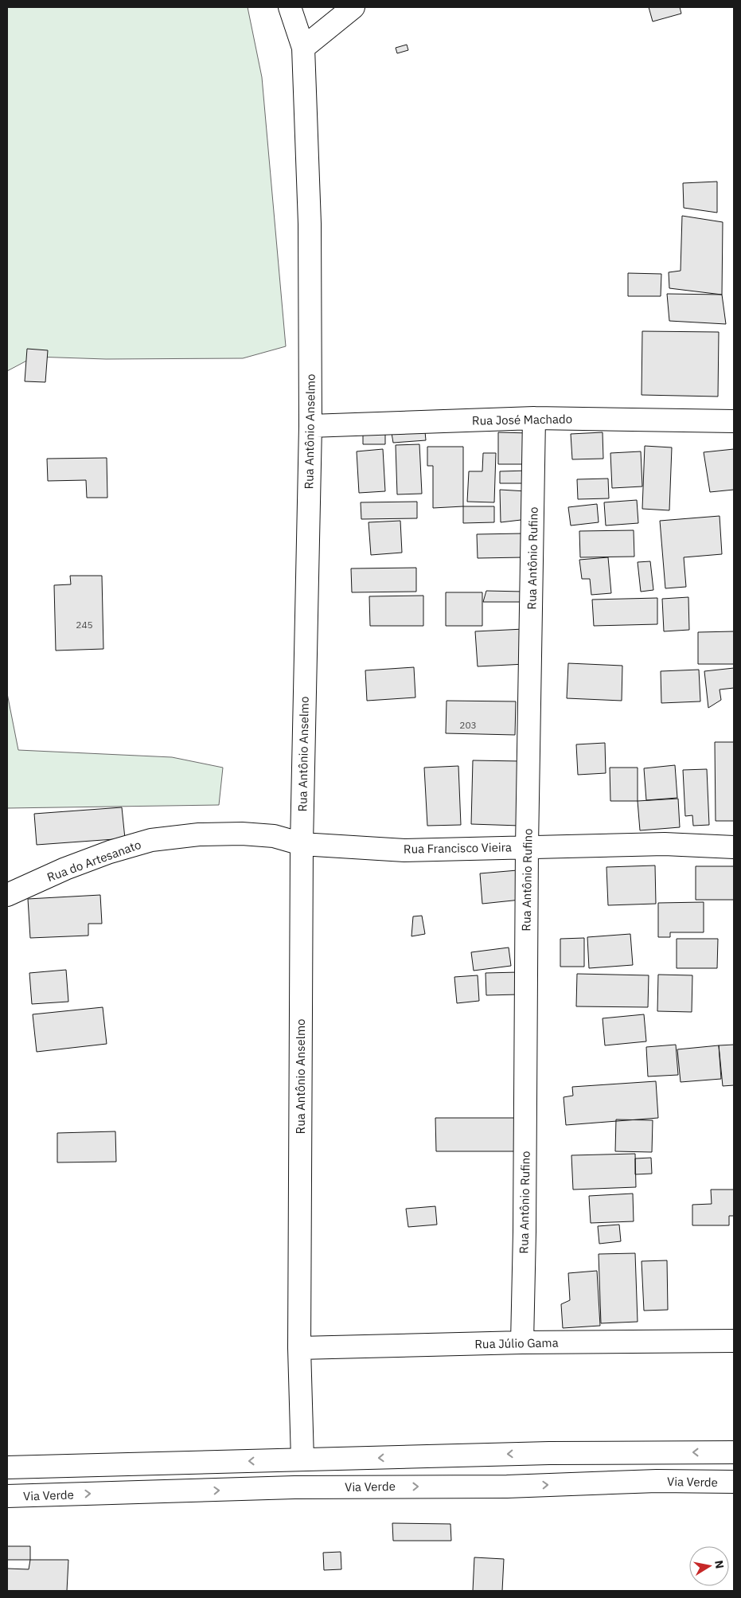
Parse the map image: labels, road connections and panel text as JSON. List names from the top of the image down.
{
  "streets": {
    "street": [
      "Rua José Machado",
      "Rua Antônio Anselmo",
      "Rua Antônio Rufino",
      "Rua Francisco Vieira",
      "Rua do Artesanato",
      "Rua Júlio Gama",
      "Via Verde"
    ]
  },
  "crossings": [
    ["Rua José Machado", "Rua Antônio Anselmo"],
    ["Rua José Machado", "Rua Antônio Rufino"],
    ["Rua Antônio Anselmo", "Rua Francisco Vieira"],
    ["Rua Antônio Anselmo", "Rua do Artesanato"],
    ["Rua Antônio Anselmo", "Rua Júlio Gama"],
    ["Rua Antônio Rufino", "Rua Francisco Vieira"],
    ["Rua Antônio Rufino", "Rua Júlio Gama"],
    ["Rua Francisco Vieira", "Rua do Artesanato"]
  ],
  "house_numbers": ["245", "203"],
  "north": "right"
}
